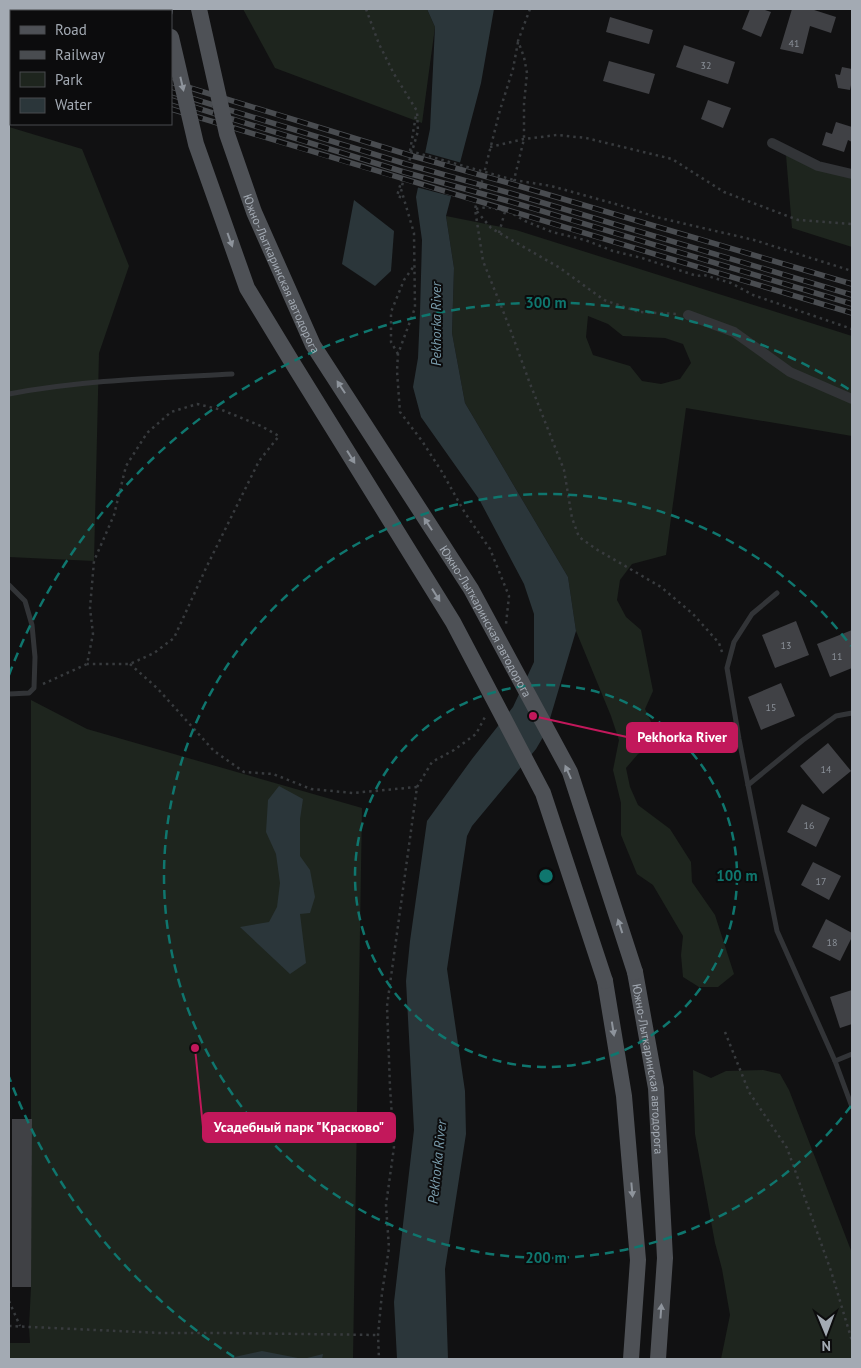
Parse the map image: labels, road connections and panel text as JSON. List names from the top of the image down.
{
  "streets": {
    "main road": ["Южно-Лыткаринская автодорога"]
  },
  "water": ["Pekhorka River"],
  "places": ["Pekhorka River", "Усадебный парк \"Красково\""],
  "house_numbers": [
    "41",
    "32",
    "13",
    "11",
    "15",
    "14",
    "16",
    "17",
    "18"
  ],
  "legend": [
    "Road",
    "Railway",
    "Park",
    "Water"
  ],
  "north": "bottom",
  "rings": ["300 m", "100 m", "200 m"]
}
